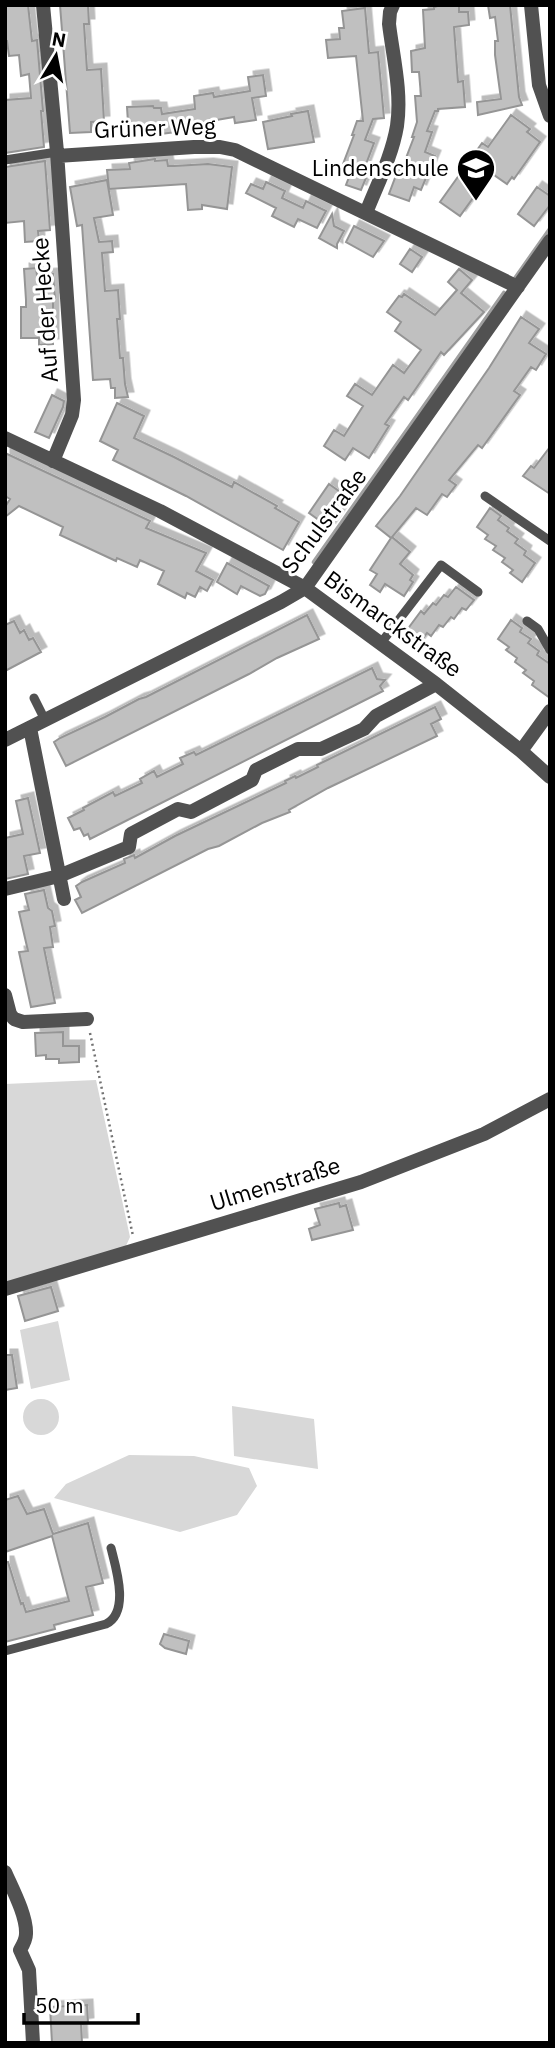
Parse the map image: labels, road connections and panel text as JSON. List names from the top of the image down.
{
  "streets": {
    "street": [
      "Grüner Weg",
      "Auf der Hecke",
      "Schulstraße",
      "Bismarckstraße",
      "Ulmenstraße"
    ]
  },
  "crossings": [
    ["Grüner Weg", "Auf der Hecke"],
    ["Grüner Weg", "Schulstraße"],
    ["Auf der Hecke", "Bismarckstraße"],
    ["Schulstraße", "Bismarckstraße"]
  ],
  "places": {
    "school or university": ["Lindenschule"]
  },
  "scale_bar": "50 m",
  "north": "top"
}
